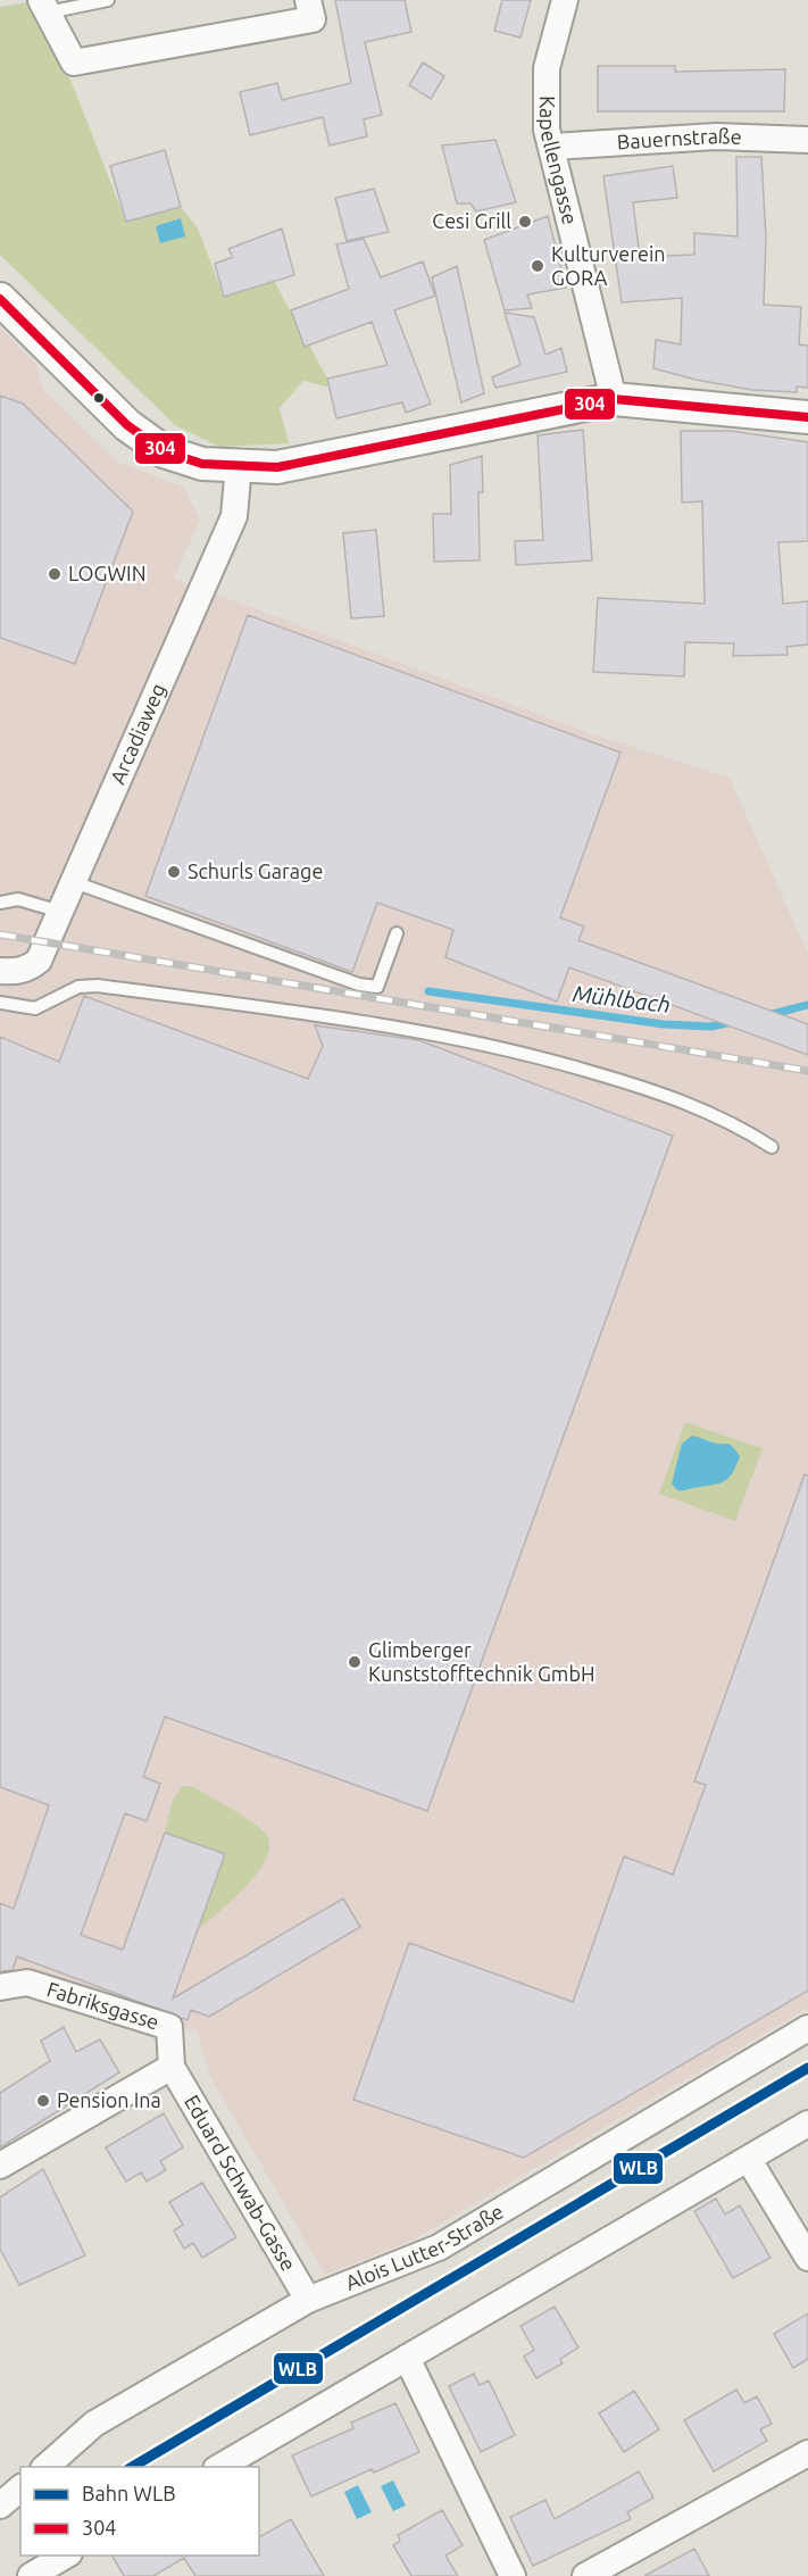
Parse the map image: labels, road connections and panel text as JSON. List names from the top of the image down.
{
  "streets": {
    "street": [
      "Bauernstraße",
      "Kapellengasse",
      "Arcadiaweg",
      "Fabriksgasse",
      "Eduard Schwab-Gasse",
      "Alois Lutter-Straße"
    ]
  },
  "crossings": [
    ["Bauernstraße", "Kapellengasse"],
    ["Fabriksgasse", "Eduard Schwab-Gasse"],
    ["Eduard Schwab-Gasse", "Alois Lutter-Straße"]
  ],
  "water": ["Mühlbach"],
  "places": [
    "Cesi Grill",
    "Kulturverein GORA",
    "LOGWIN",
    "Schurls Garage",
    "Glimberger Kunststofftechnik GmbH",
    "Pension Ina"
  ],
  "lines": ["transit line 304", "rail line WLB"],
  "legend": ["Bahn WLB", "304"]
}
